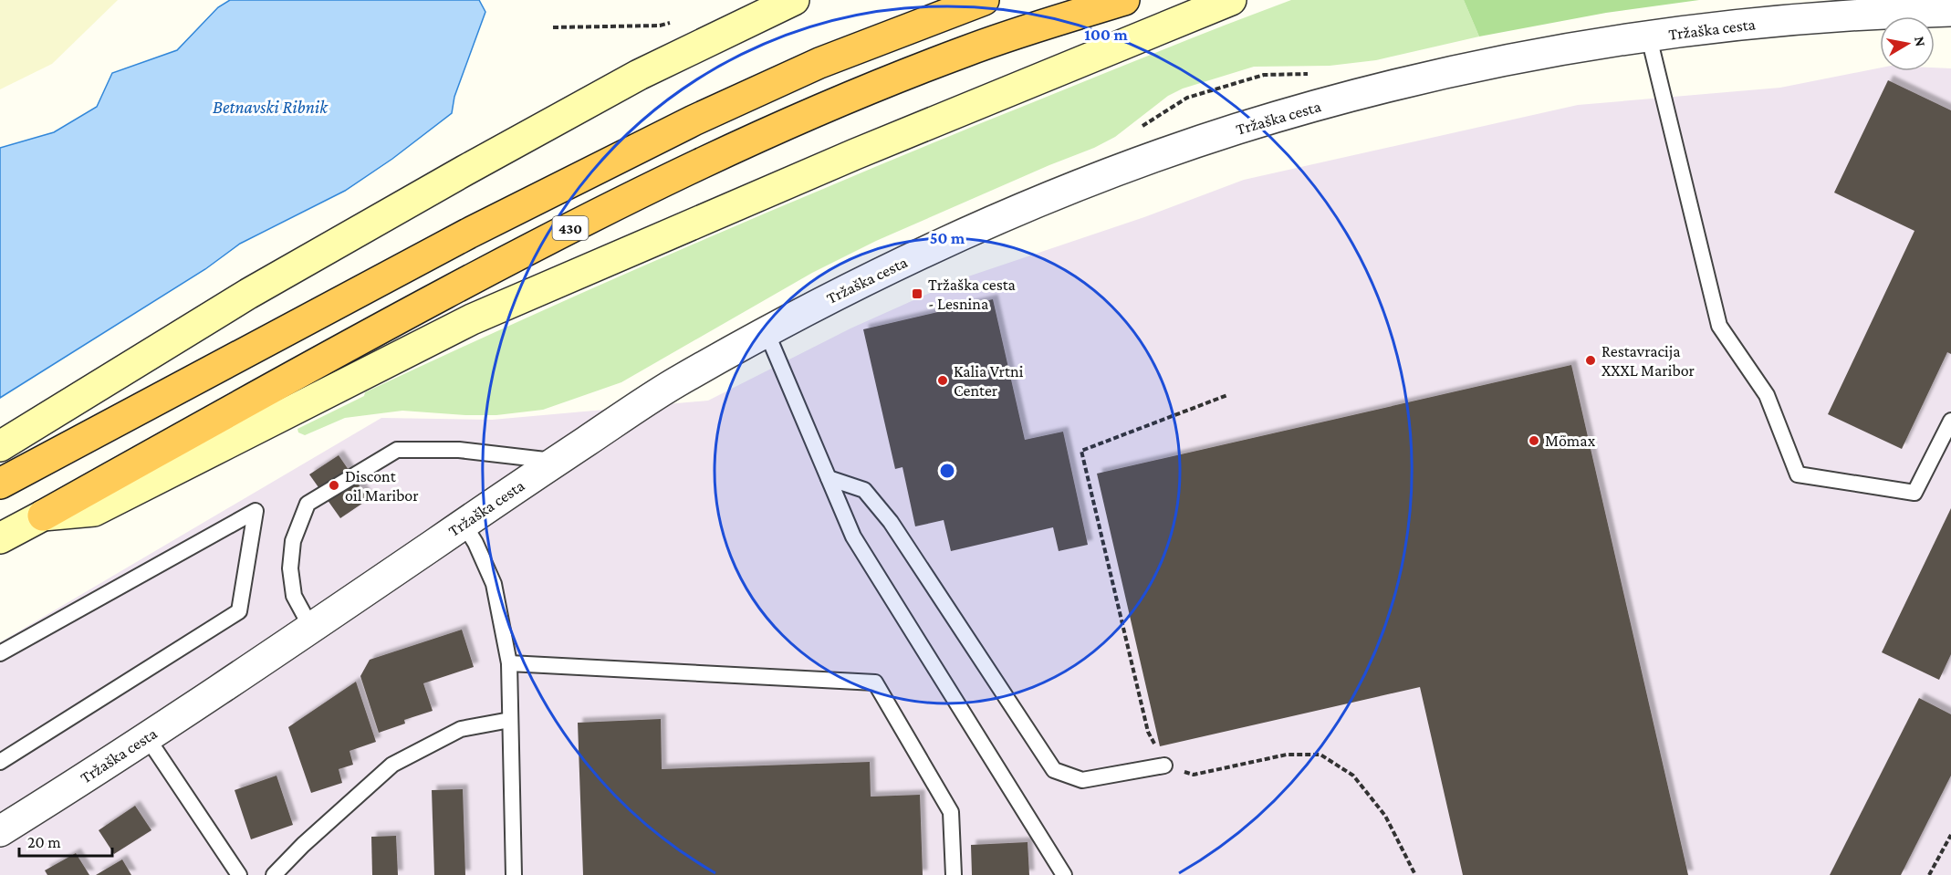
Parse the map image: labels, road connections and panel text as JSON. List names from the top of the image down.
{
  "streets": {
    "highway": ["430"],
    "street": ["Tržaška cesta"]
  },
  "water": ["Betnavski Ribnik"],
  "places": {
    "transit": ["Tržaška cesta - Lesnina"],
    "other": [
      "Restavracija XXXL Maribor",
      "Kalia Vrtni Center",
      "Mömax",
      "Discont oil Maribor"
    ]
  },
  "scale_bar": "20 m",
  "north": "right",
  "rings": ["100 m", "50 m"]
}
